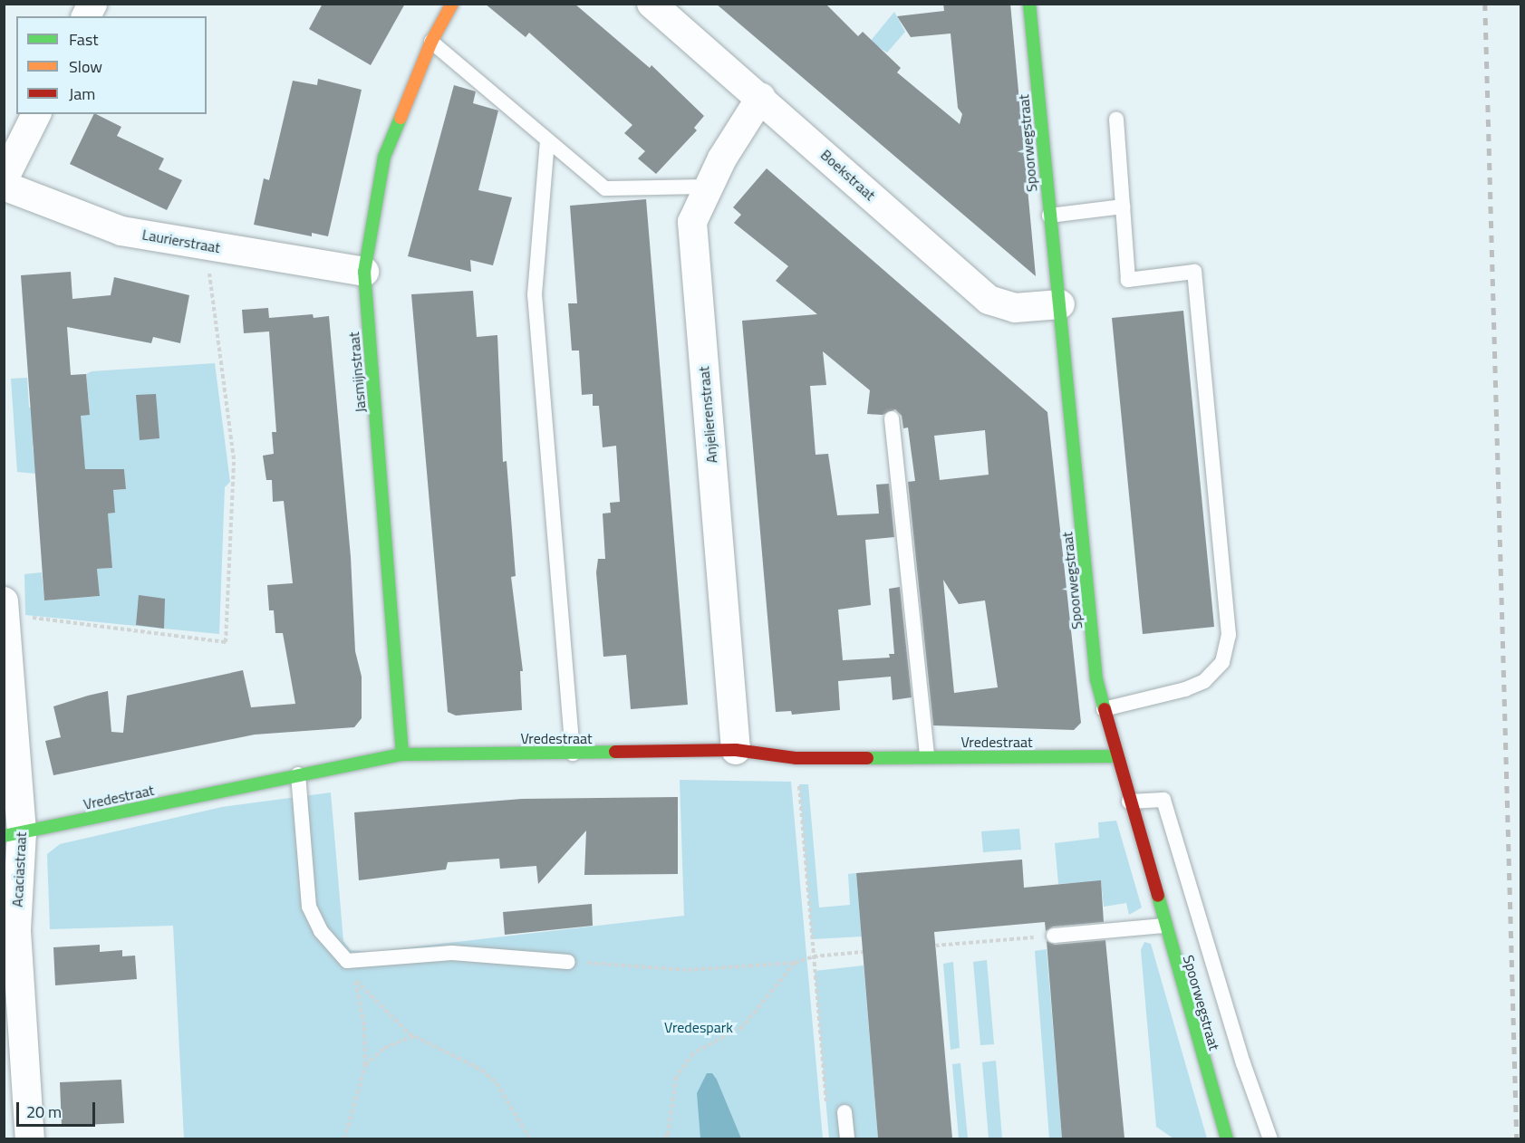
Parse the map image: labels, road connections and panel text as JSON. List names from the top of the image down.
{
  "streets": {
    "street": [
      "Spoorwegstraat",
      "Boekstraat",
      "Laurierstraat",
      "Jasmijnstraat",
      "Anjelierenstraat",
      "Vredestraat",
      "Acaciastraat"
    ]
  },
  "crossings": [
    ["Spoorwegstraat", "Boekstraat"],
    ["Spoorwegstraat", "Vredestraat"],
    ["Boekstraat", "Anjelierenstraat"],
    ["Laurierstraat", "Jasmijnstraat"],
    ["Jasmijnstraat", "Vredestraat"],
    ["Anjelierenstraat", "Vredestraat"],
    ["Vredestraat", "Acaciastraat"]
  ],
  "parks": ["Vredespark"],
  "legend": ["Fast", "Slow", "Jam"],
  "scale_bar": "20 m"
}
